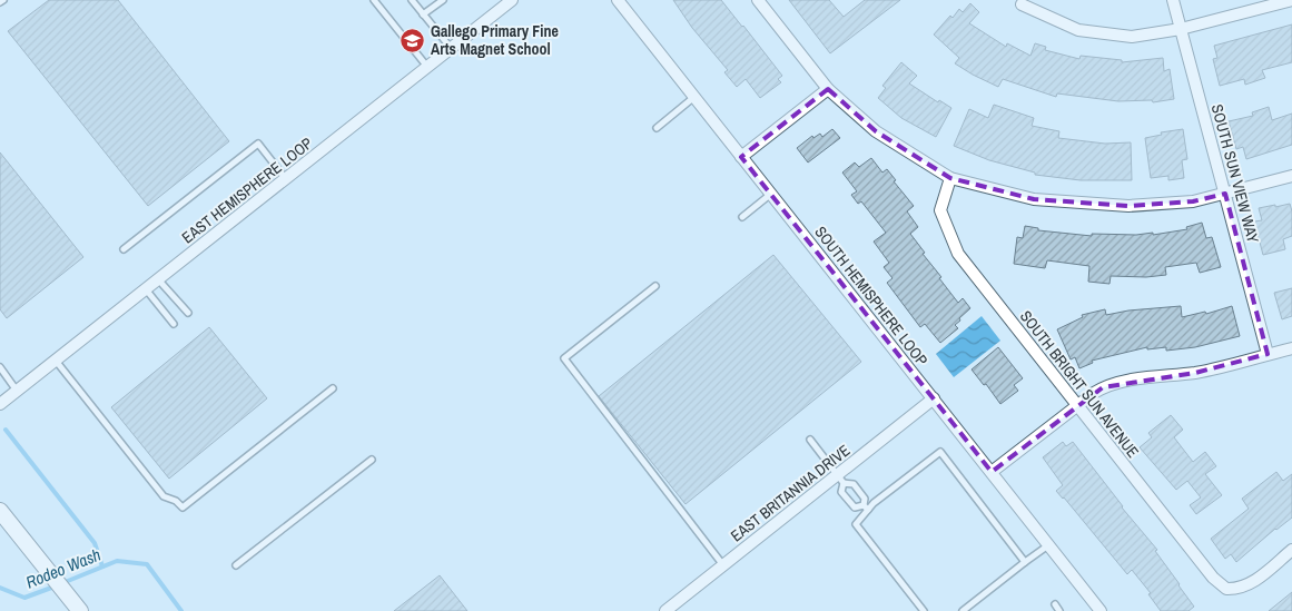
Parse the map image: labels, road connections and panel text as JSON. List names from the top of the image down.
{
  "streets": {
    "street": [
      "SOUTH SUN VIEW WAY",
      "EAST HEMISPHERE LOOP",
      "SOUTH HEMISPHERE LOOP",
      "SOUTH BRIGHT SUN AVENUE",
      "EAST BRITANNIA DRIVE"
    ]
  },
  "crossings": [
    ["SOUTH HEMISPHERE LOOP", "EAST BRITANNIA DRIVE"]
  ],
  "water": ["Rodeo Wash"],
  "places": {
    "school or university": ["Gallego Primary Fine Arts Magnet School"]
  }
}
